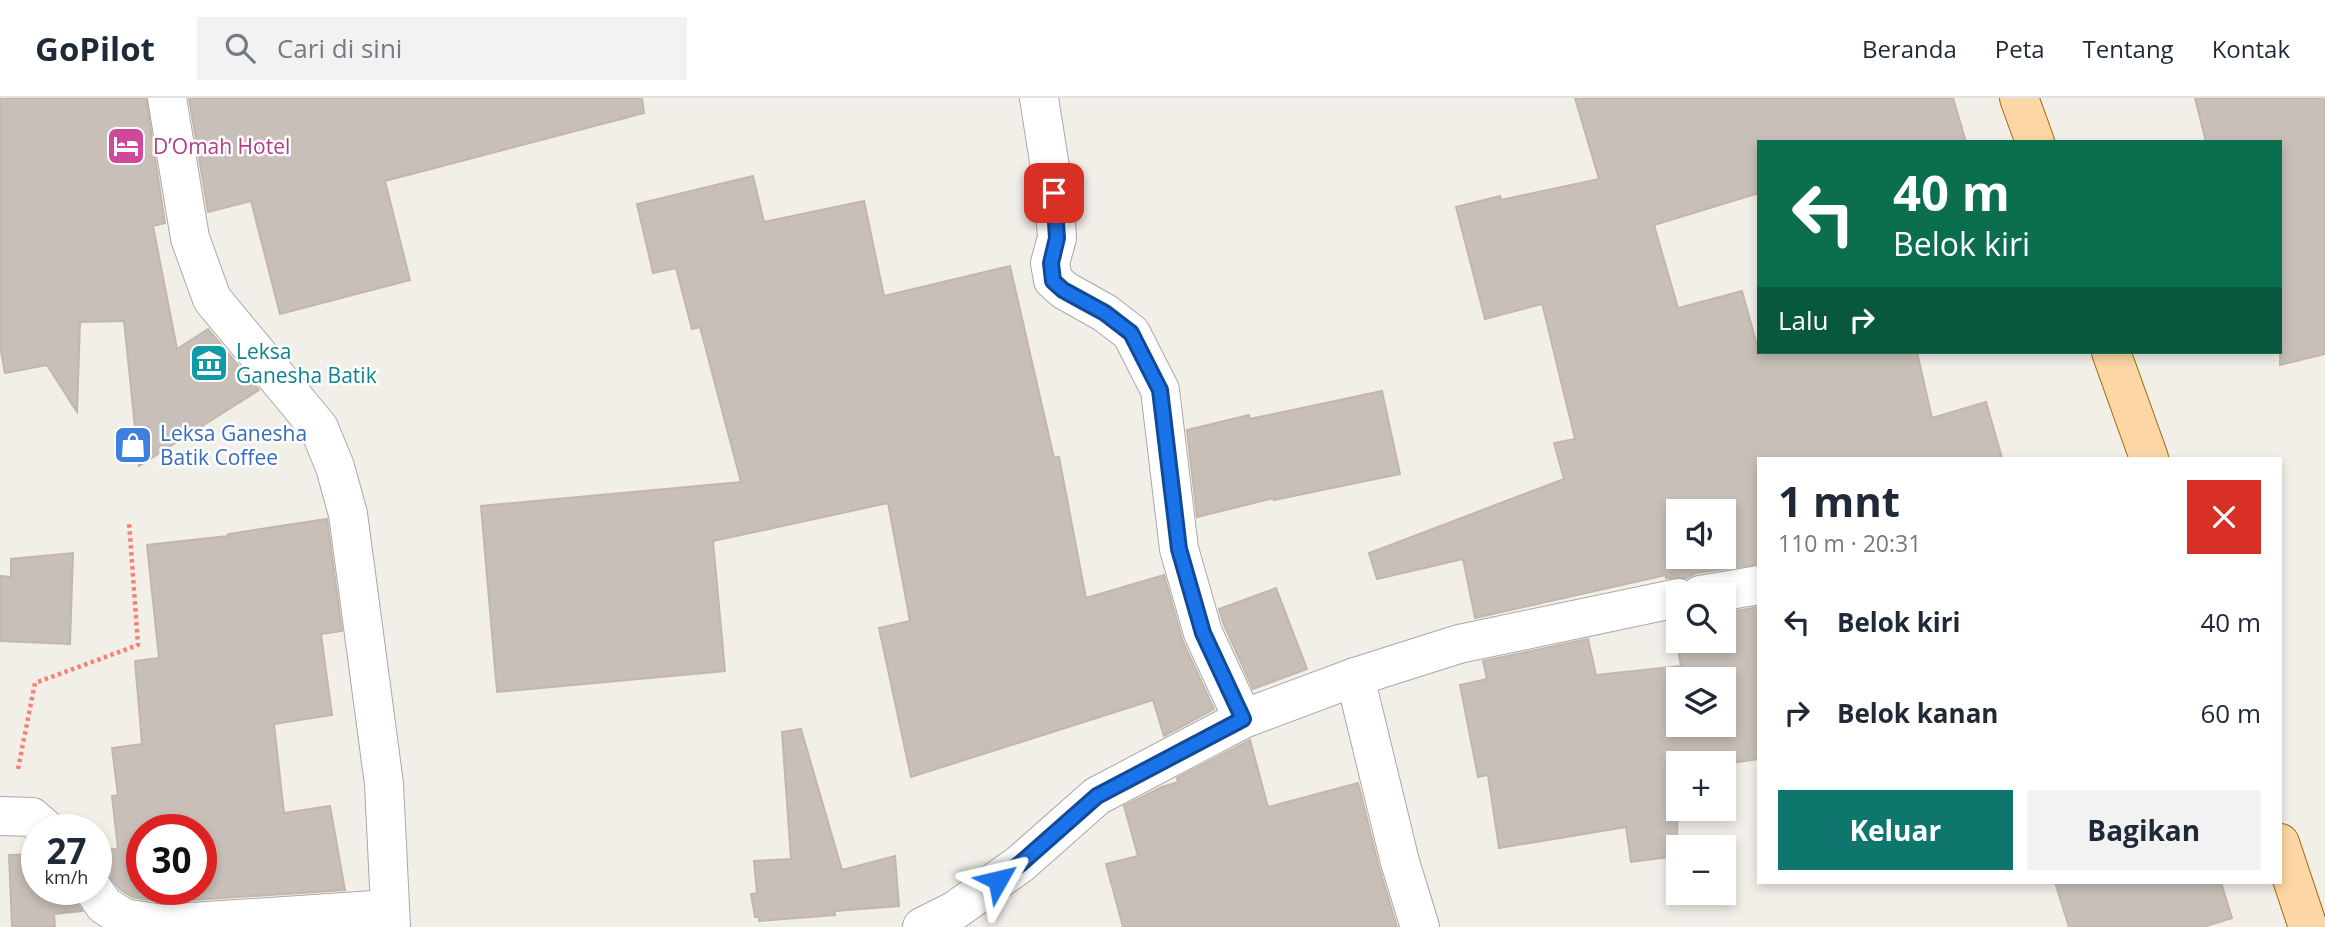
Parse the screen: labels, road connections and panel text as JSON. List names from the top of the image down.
{
  "places": {
    "hotel": ["D’Omah Hotel"],
    "museum": ["Leksa Ganesha Batik"],
    "shop": ["Leksa Ganesha Batik Coffee"]
  },
  "page": {
    "header": "GoPilot",
    "search": "Cari di sini",
    "nav": [
      "Beranda",
      "Peta",
      "Tentang",
      "Kontak"
    ],
    "turn": ["40 m", "Belok kiri"],
    "then": "Lalu",
    "heading": ["1 mnt", "110 m · 20:31"],
    "map_buttons": ["+", "−"],
    "list": [
      {
        "name": "Belok kiri",
        "value": "40 m"
      },
      {
        "name": "Belok kanan",
        "value": "60 m"
      }
    ],
    "buttons": ["Keluar", "Bagikan"],
    "speed": "27 km/h",
    "limit": "30"
  }
}
